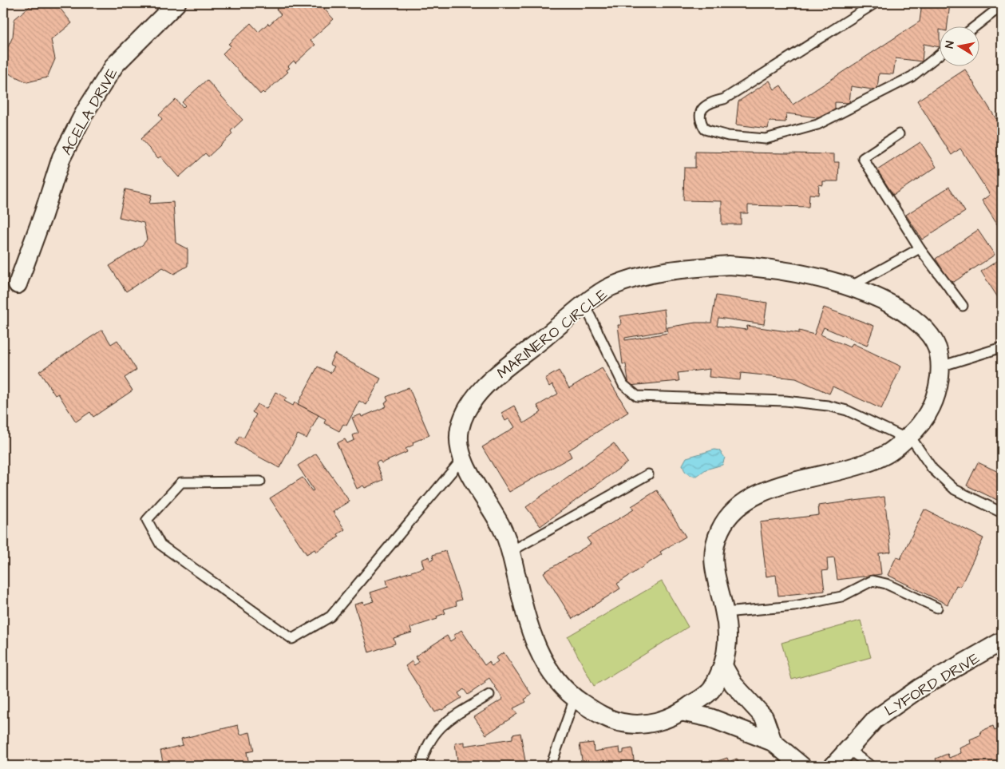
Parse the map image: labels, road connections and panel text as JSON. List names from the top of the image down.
{
  "streets": {
    "street": ["ACELA DRIVE", "MARINERO CIRCLE", "LYFORD DRIVE"]
  },
  "north": "left"
}
